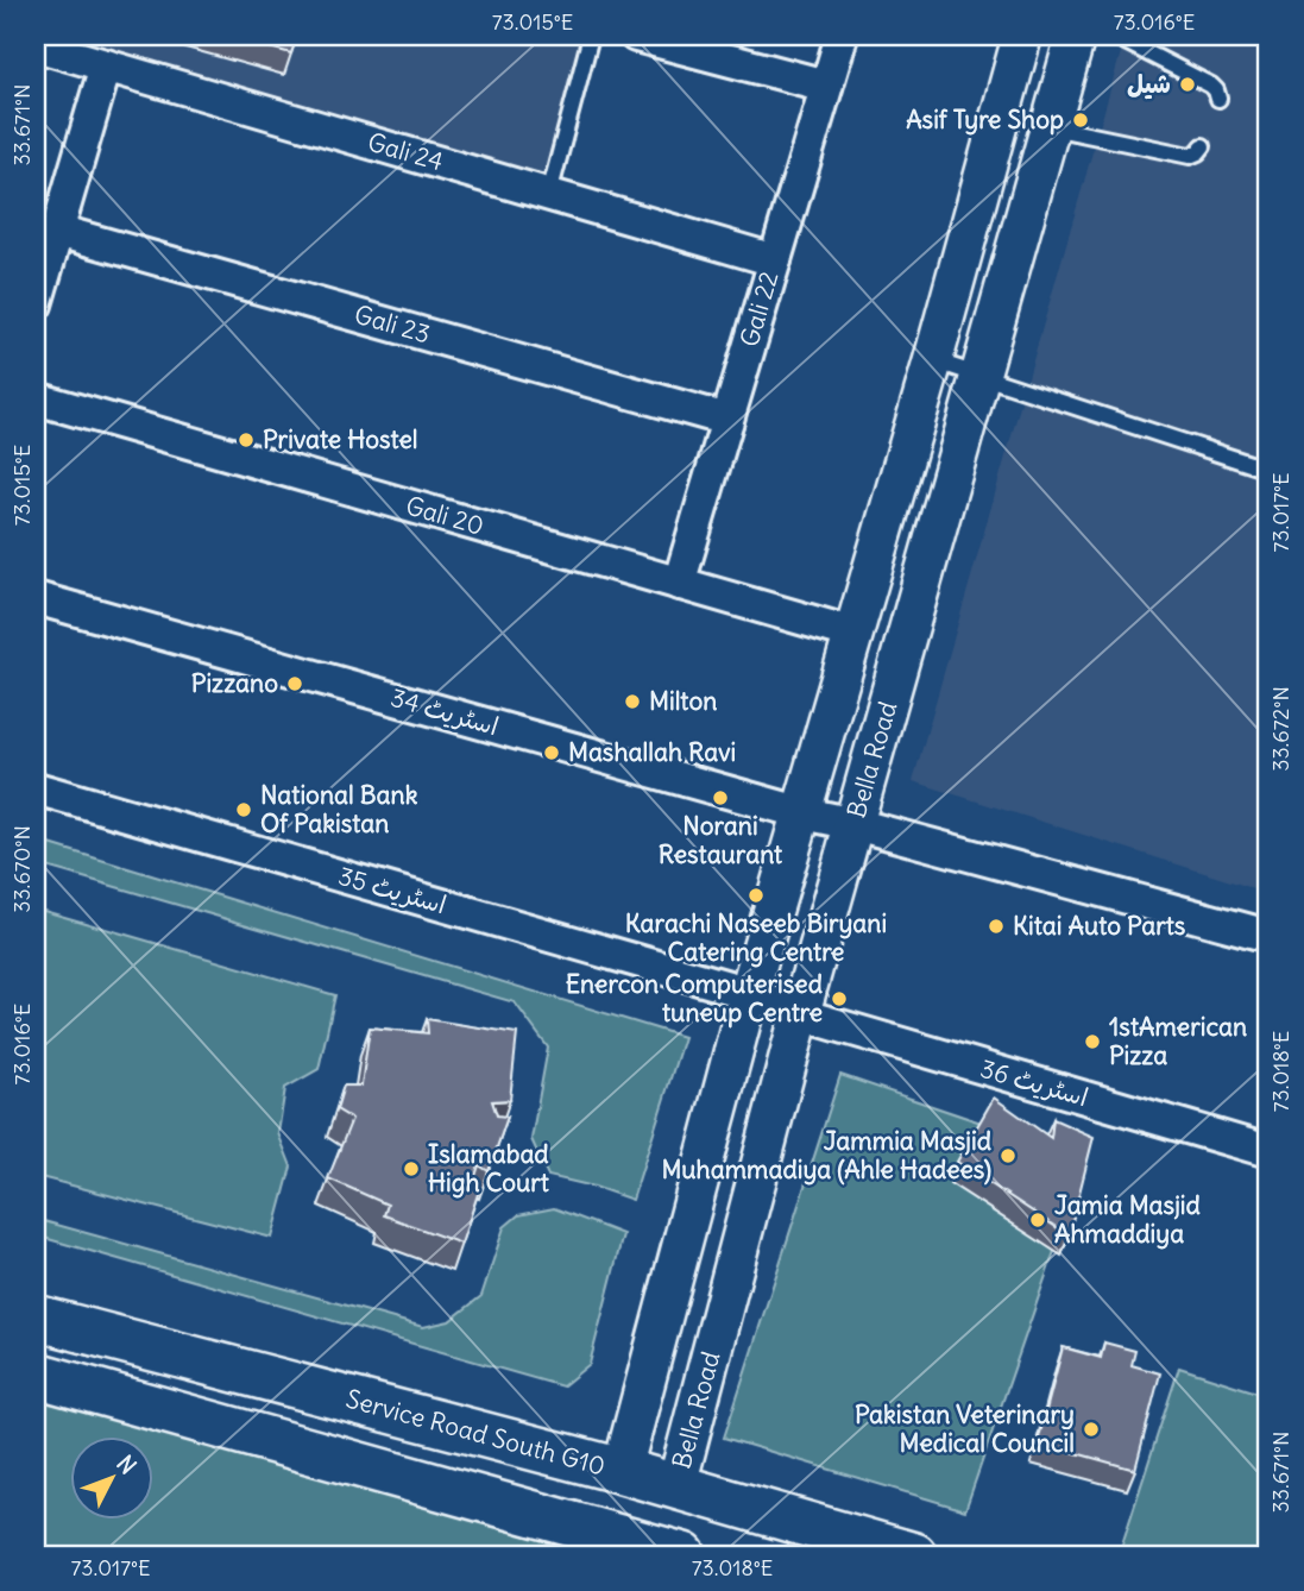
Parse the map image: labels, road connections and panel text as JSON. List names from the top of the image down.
{
  "streets": {
    "main road": ["Service Road South G10"],
    "street": [
      "Gali 24",
      "Gali 22",
      "Gali 23",
      "Gali 20",
      "اسٹریٹ 34",
      "Bella Road",
      "اسٹریٹ 35",
      "اسٹریٹ 36"
    ]
  },
  "crossings": [
    ["Gali 24", "Gali 22"],
    ["Gali 22", "Gali 23"],
    ["Gali 22", "Gali 20"],
    ["Gali 20", "Bella Road"],
    ["اسٹریٹ 34", "Bella Road"],
    ["Bella Road", "اسٹریٹ 35"],
    ["Bella Road", "اسٹریٹ 36"],
    ["Bella Road", "Service Road South G10"],
    ["اسٹریٹ 35", "اسٹریٹ 36"]
  ],
  "places": [
    "شیل",
    "Asif Tyre Shop",
    "Private Hostel",
    "Pizzano",
    "Milton",
    "Mashallah Ravi",
    "Norani Restaurant",
    "National Bank Of Pakistan",
    "Karachi Naseeb Biryani Catering Centre",
    "Kitai Auto Parts",
    "Enercon Computerised tuneup Centre",
    "1stAmerican Pizza",
    "Jammia Masjid Muhammadiya (Ahle Hadees)",
    "Islamabad High Court",
    "Jamia Masjid Ahmaddiya",
    "Pakistan Veterinary Medical Council"
  ],
  "north": "top right",
  "coordinates": [
    "73.015°E",
    "73.016°E",
    "33.671°N",
    "73.017°E",
    "33.672°N",
    "33.670°N",
    "73.018°E"
  ]
}
